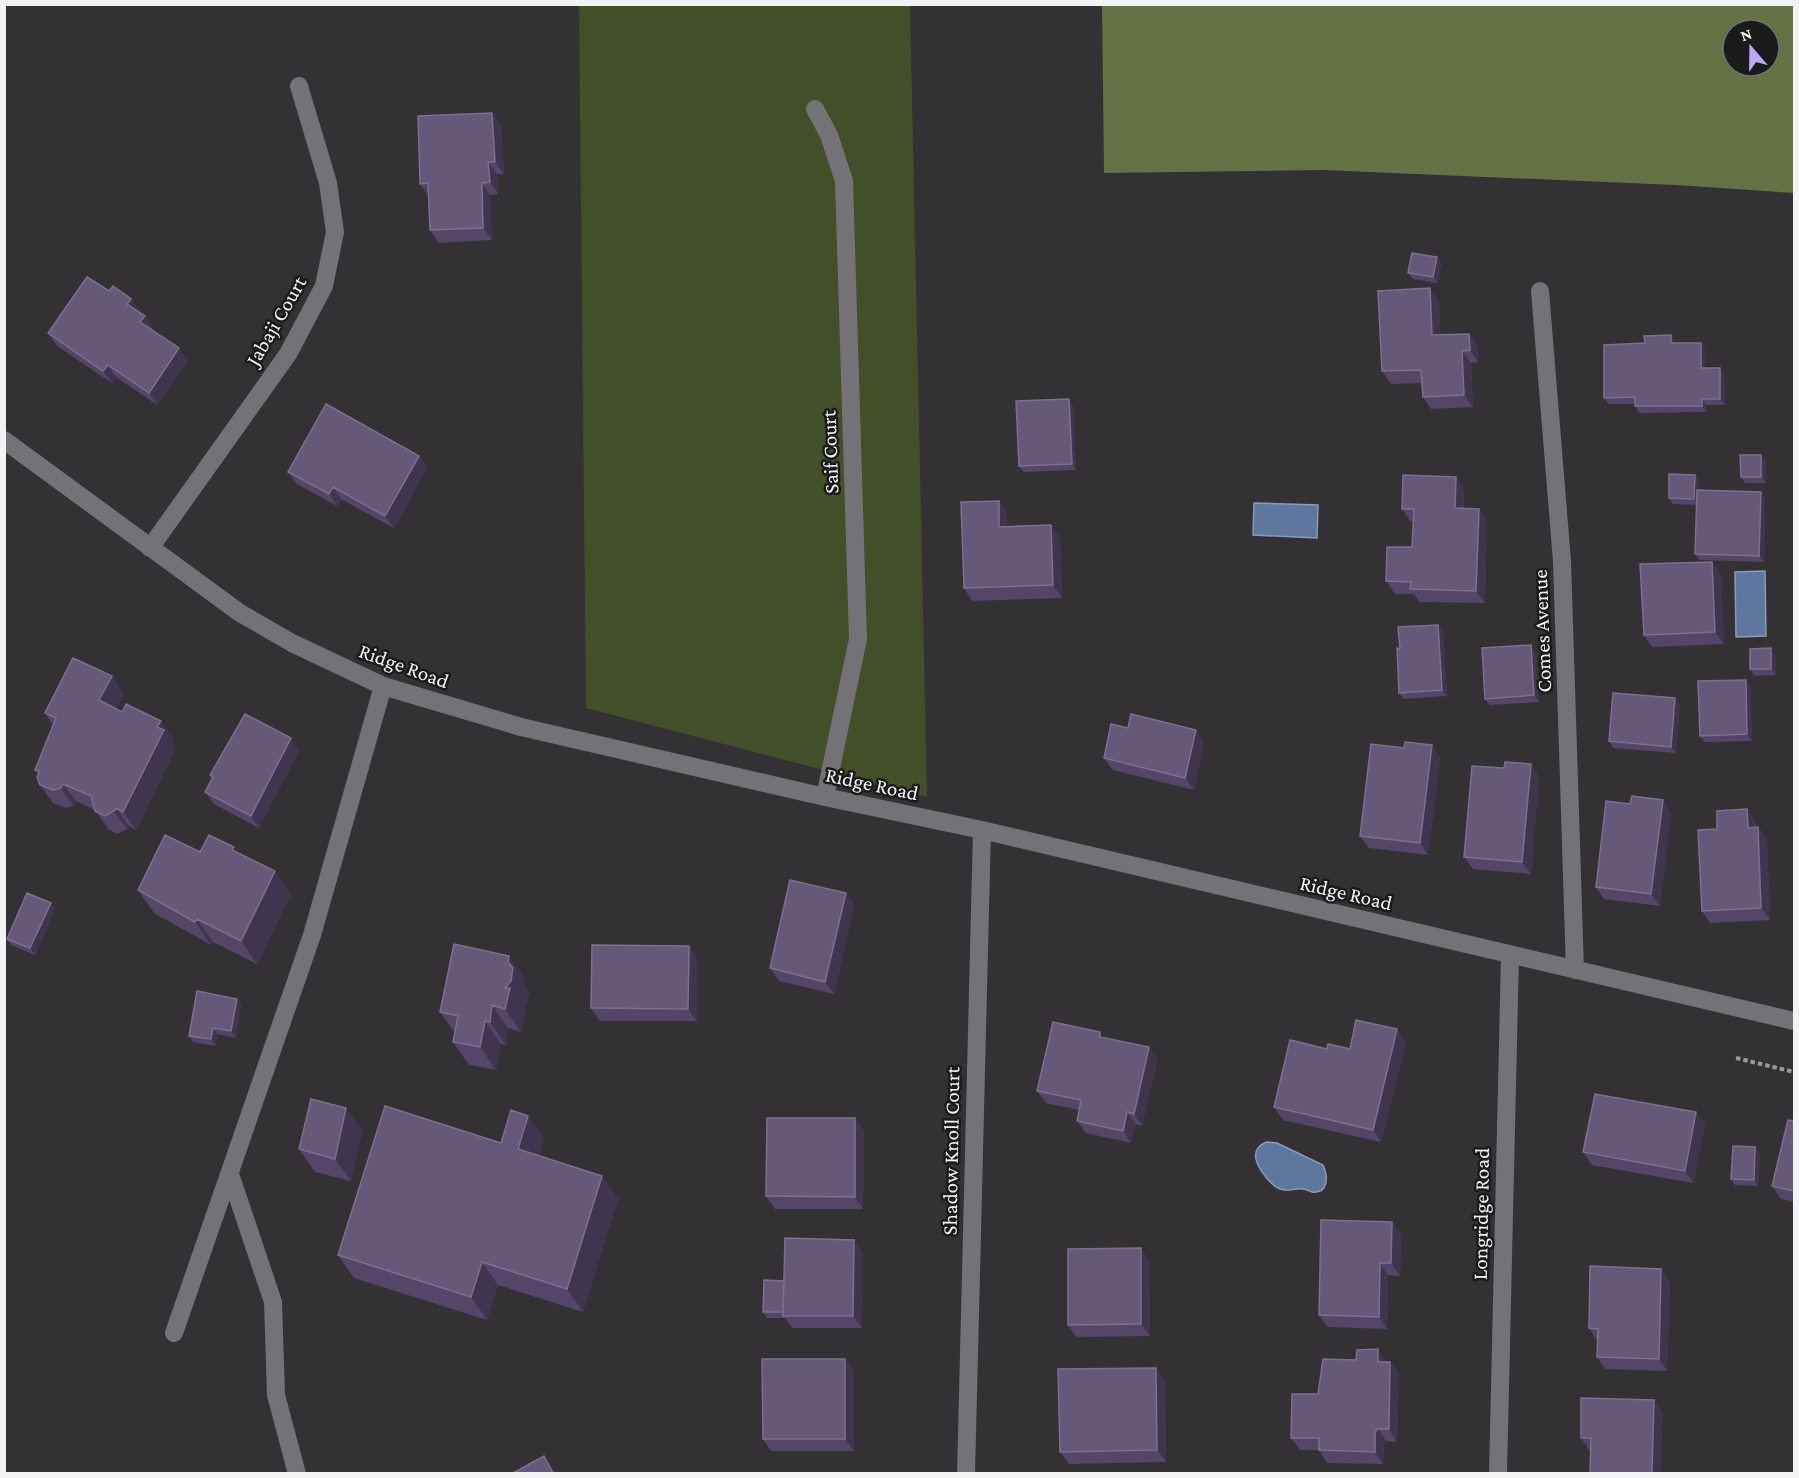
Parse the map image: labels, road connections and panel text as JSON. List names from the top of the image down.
{
  "streets": {
    "street": [
      "Jabaji Court",
      "Saif Court",
      "Comes Avenue",
      "Ridge Road",
      "Shadow Knoll Court",
      "Longridge Road"
    ]
  },
  "crossings": [
    ["Jabaji Court", "Ridge Road"],
    ["Saif Court", "Ridge Road"],
    ["Comes Avenue", "Ridge Road"],
    ["Ridge Road", "Shadow Knoll Court"],
    ["Ridge Road", "Longridge Road"]
  ],
  "north": "top"
}
